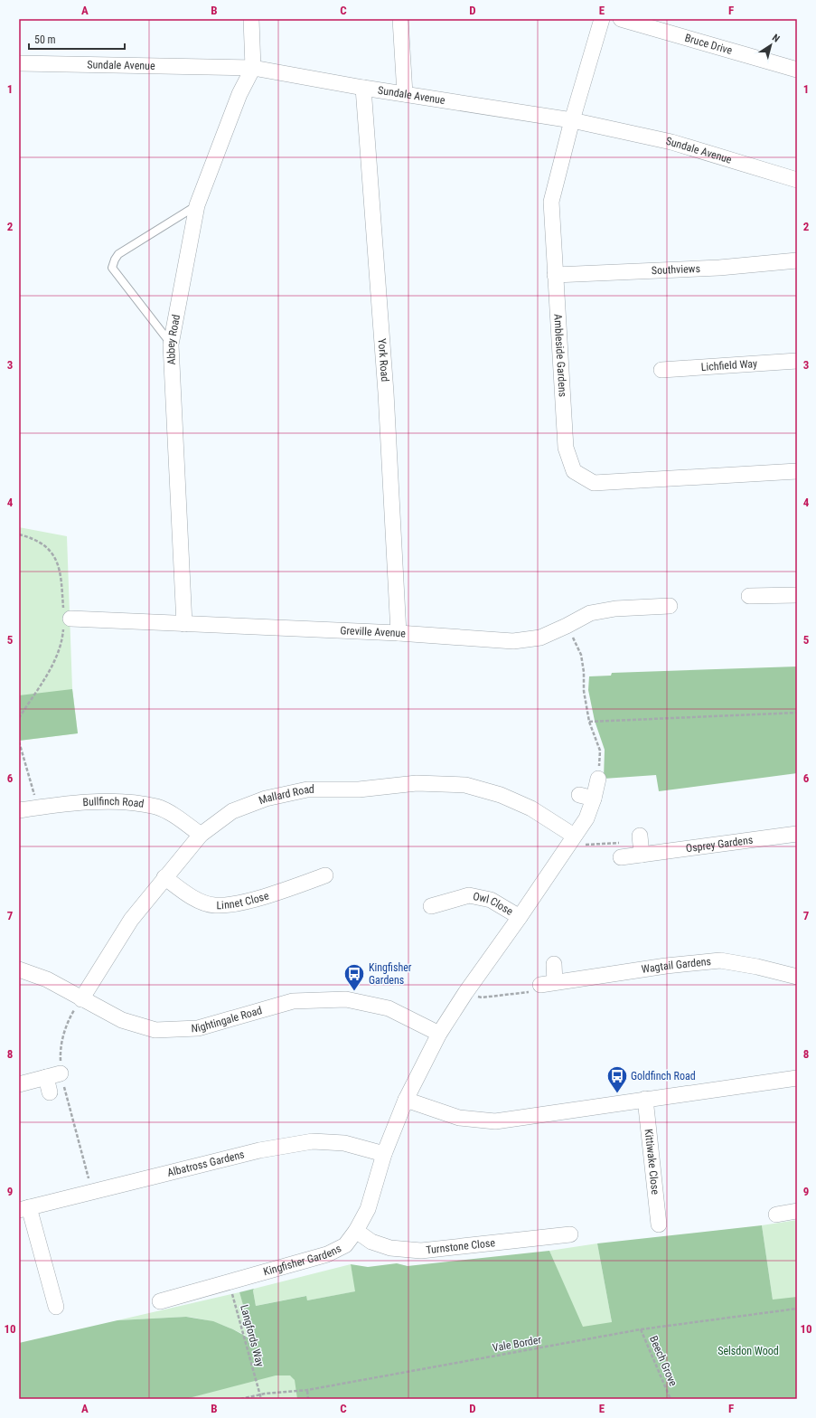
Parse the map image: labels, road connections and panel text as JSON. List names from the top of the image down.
{
  "streets": {
    "street": [
      "Bruce Drive",
      "Sundale Avenue",
      "Southviews",
      "Abbey Road",
      "Ambleside Gardens",
      "York Road",
      "Lichfield Way",
      "Greville Avenue",
      "Mallard Road",
      "Bullfinch Road",
      "Osprey Gardens",
      "Linnet Close",
      "Owl Close",
      "Wagtail Gardens",
      "Nightingale Road",
      "Kittiwake Close",
      "Albatross Gardens",
      "Turnstone Close",
      "Kingfisher Gardens"
    ],
    "path": ["Langfords Way", "Vale Border", "Beech Grove"]
  },
  "crossings": [
    ["Sundale Avenue", "Abbey Road"],
    ["Sundale Avenue", "Ambleside Gardens"],
    ["Sundale Avenue", "York Road"],
    ["Southviews", "Ambleside Gardens"],
    ["Abbey Road", "Greville Avenue"],
    ["York Road", "Greville Avenue"],
    ["Mallard Road", "Bullfinch Road"],
    ["Mallard Road", "Linnet Close"],
    ["Mallard Road", "Nightingale Road"],
    ["Mallard Road", "Kingfisher Gardens"],
    ["Owl Close", "Kingfisher Gardens"],
    ["Nightingale Road", "Kingfisher Gardens"],
    ["Albatross Gardens", "Kingfisher Gardens"],
    ["Turnstone Close", "Kingfisher Gardens"],
    ["Kingfisher Gardens", "Langfords Way"],
    ["Langfords Way", "Vale Border"],
    ["Vale Border", "Beech Grove"]
  ],
  "parks": ["Selsdon Wood"],
  "places": {
    "bus stop": ["Kingfisher Gardens", "Goldfinch Road"]
  },
  "scale_bar": "50 m",
  "north": "top right",
  "grid": {
    "columns": [
      "A",
      "B",
      "C",
      "D",
      "E",
      "F"
    ],
    "rows": [
      "1",
      "2",
      "3",
      "4",
      "5",
      "6",
      "7",
      "8",
      "9",
      "10"
    ]
  }
}
